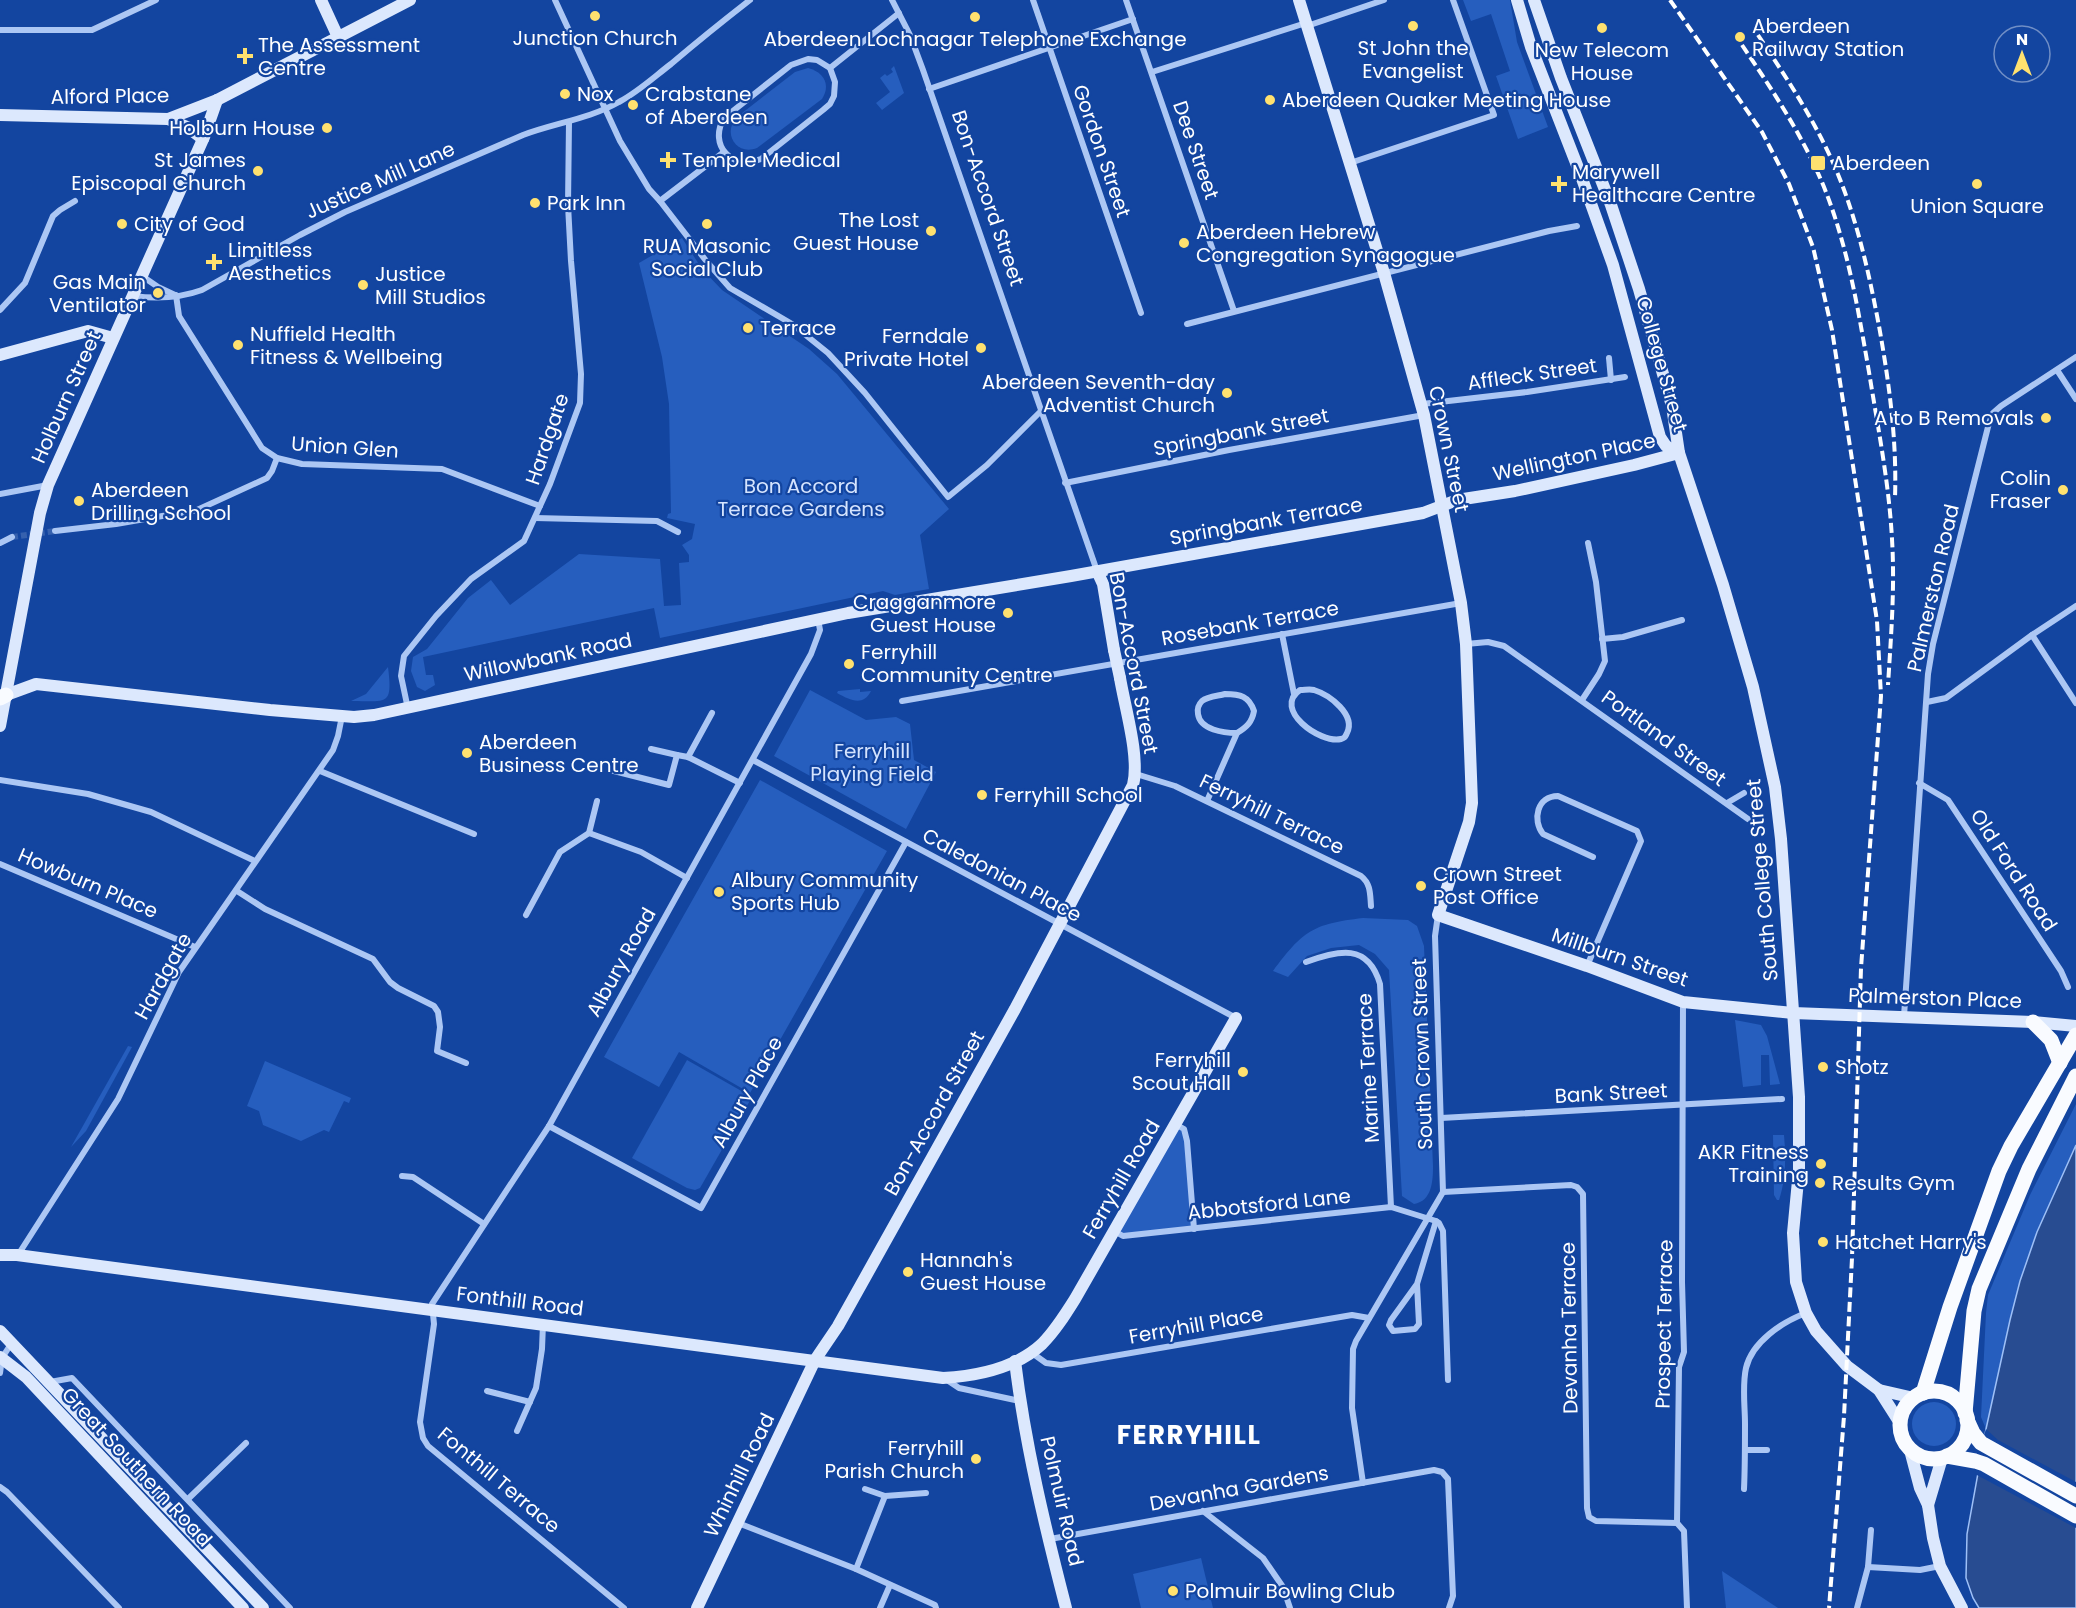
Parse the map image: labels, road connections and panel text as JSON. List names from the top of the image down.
{
  "streets": {
    "street": [
      "Alford Place",
      "Dee Street",
      "Gordon Street",
      "Justice Mill Lane",
      "Bon-Accord Street",
      "College Street",
      "Affleck Street",
      "Holburn Street",
      "Springbank Street",
      "Hardgate",
      "Union Glen",
      "Crown Street",
      "Wellington Place",
      "Springbank Terrace",
      "Palmerston Road",
      "Rosebank Terrace",
      "Willowbank Road",
      "Portland Street",
      "Ferryhill Terrace",
      "Old Ford Road",
      "Caledonian Place",
      "South College Street",
      "Howburn Place",
      "Millburn Street",
      "Albury Road",
      "Palmerston Place",
      "South Crown Street",
      "Marine Terrace",
      "Albury Place",
      "Bank Street",
      "Ferryhill Road",
      "Abbotsford Lane",
      "Fonthill Road",
      "Prospect Terrace",
      "Ferryhill Place",
      "Devanha Terrace",
      "Great Southern Road",
      "Whinhill Road",
      "Fonthill Terrace",
      "Devanha Gardens",
      "Polmuir Road"
    ]
  },
  "crossings": [
    ["Alford Place", "Holburn Street"],
    ["Justice Mill Lane", "Holburn Street"],
    ["Justice Mill Lane", "Hardgate"],
    ["Bon-Accord Street", "Springbank Street"],
    ["Bon-Accord Street", "Springbank Terrace"],
    ["Bon-Accord Street", "Willowbank Road"],
    ["Bon-Accord Street", "Ferryhill Terrace"],
    ["Bon-Accord Street", "Caledonian Place"],
    ["Bon-Accord Street", "Fonthill Road"],
    ["Bon-Accord Street", "Whinhill Road"],
    ["College Street", "Wellington Place"],
    ["College Street", "South College Street"],
    ["Affleck Street", "Springbank Street"],
    ["Affleck Street", "Crown Street"],
    ["Holburn Street", "Willowbank Road"],
    ["Springbank Street", "Crown Street"],
    ["Hardgate", "Union Glen"],
    ["Hardgate", "Willowbank Road"],
    ["Hardgate", "Howburn Place"],
    ["Hardgate", "Fonthill Road"],
    ["Crown Street", "Wellington Place"],
    ["Crown Street", "Springbank Terrace"],
    ["Crown Street", "Rosebank Terrace"],
    ["Crown Street", "Portland Street"],
    ["Crown Street", "Millburn Street"],
    ["Crown Street", "South Crown Street"],
    ["Wellington Place", "Springbank Terrace"],
    ["Wellington Place", "South College Street"],
    ["Springbank Terrace", "Willowbank Road"],
    ["Palmerston Road", "Old Ford Road"],
    ["Palmerston Road", "Palmerston Place"],
    ["Willowbank Road", "Albury Road"],
    ["Caledonian Place", "Albury Road"],
    ["Caledonian Place", "Albury Place"],
    ["Caledonian Place", "Ferryhill Road"],
    ["South College Street", "Millburn Street"],
    ["South College Street", "Palmerston Place"],
    ["Millburn Street", "Palmerston Place"],
    ["Millburn Street", "South Crown Street"],
    ["Millburn Street", "Prospect Terrace"],
    ["Albury Road", "Albury Place"],
    ["Albury Road", "Fonthill Road"],
    ["Albury Road", "Fonthill Terrace"],
    ["South Crown Street", "Bank Street"],
    ["South Crown Street", "Devanha Terrace"],
    ["Marine Terrace", "Abbotsford Lane"],
    ["Bank Street", "Prospect Terrace"],
    ["Ferryhill Road", "Abbotsford Lane"],
    ["Ferryhill Road", "Fonthill Road"],
    ["Ferryhill Road", "Ferryhill Place"],
    ["Fonthill Road", "Ferryhill Place"],
    ["Fonthill Road", "Whinhill Road"],
    ["Fonthill Road", "Fonthill Terrace"],
    ["Fonthill Road", "Polmuir Road"],
    ["Prospect Terrace", "Devanha Terrace"],
    ["Devanha Gardens", "Polmuir Road"]
  ],
  "districts": ["FERRYHILL"],
  "parks": ["Bon Accord Terrace Gardens", "Ferryhill Playing Field"],
  "places": {
    "other": [
      "Junction Church",
      "Aberdeen Lochnagar Telephone Exchange",
      "St John the Evangelist",
      "New Telecom House",
      "Aberdeen Railway Station",
      "Nox",
      "Aberdeen Quaker Meeting House",
      "Crabstane of Aberdeen",
      "Holburn House",
      "St James Episcopal Church",
      "Union Square",
      "Park Inn",
      "City of God",
      "RUA Masonic Social Club",
      "The Lost Guest House",
      "Aberdeen Hebrew Congregation Synagogue",
      "Justice Mill Studios",
      "Gas Main Ventilator",
      "Terrace",
      "Nuffield Health Fitness & Wellbeing",
      "Ferndale Private Hotel",
      "Aberdeen Seventh-day Adventist Church",
      "A to B Removals",
      "Colin Fraser",
      "Aberdeen Drilling School",
      "Cragganmore Guest House",
      "Ferryhill Community Centre",
      "Aberdeen Business Centre",
      "Ferryhill School",
      "Crown Street Post Office",
      "Albury Community Sports Hub",
      "Shotz",
      "Ferryhill Scout Hall",
      "AKR Fitness Training",
      "Results Gym",
      "Hatchet Harry's",
      "Hannah's Guest House",
      "Ferryhill Parish Church",
      "Polmuir Bowling Club"
    ],
    "health": [
      "The Assessment Centre",
      "Temple Medical",
      "Marywell Healthcare Centre",
      "Limitless Aesthetics"
    ],
    "transit": ["Aberdeen"]
  },
  "north": "top"
}
